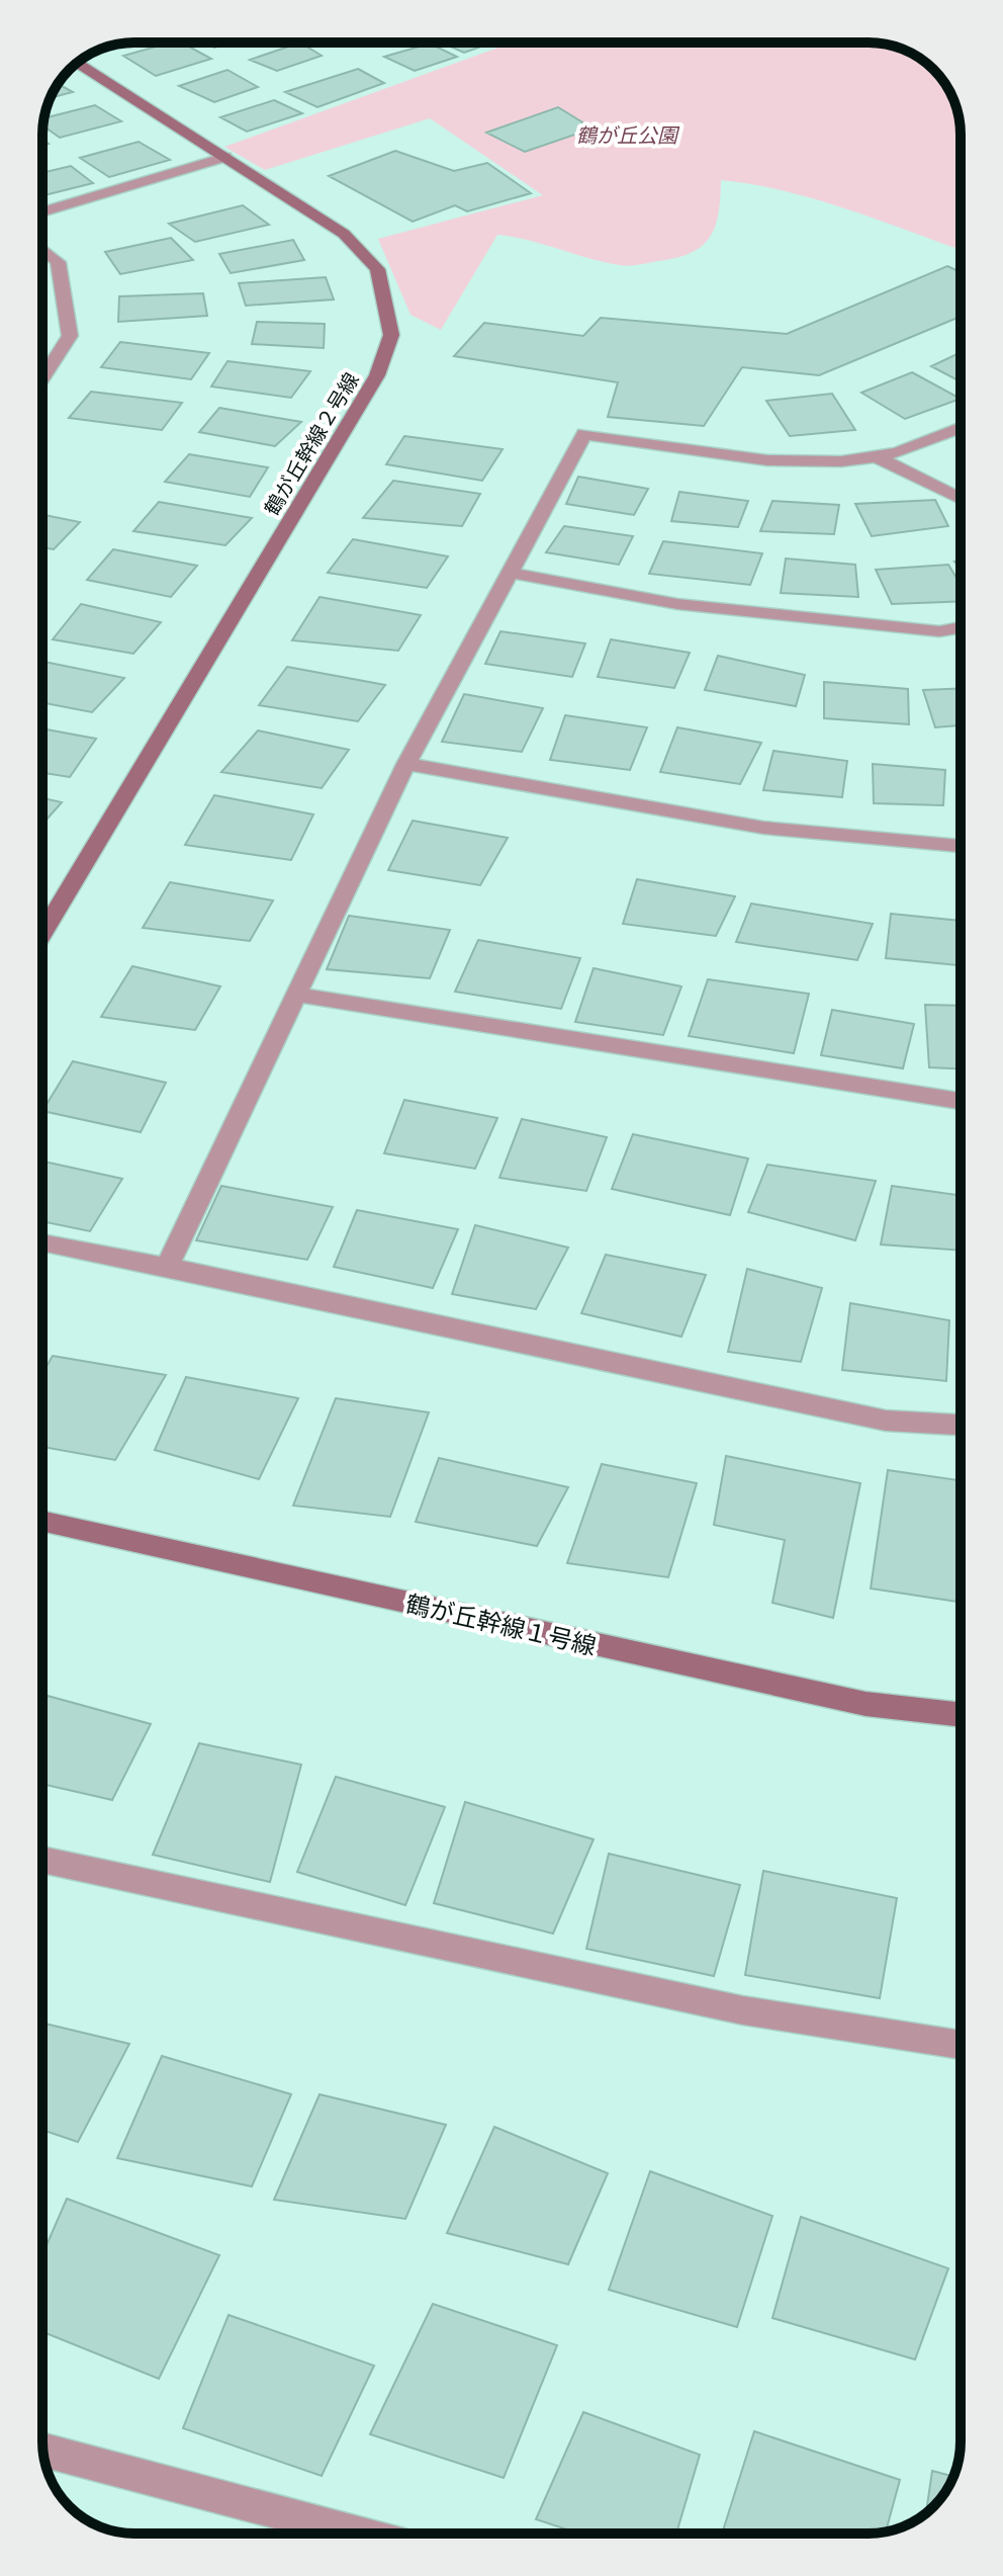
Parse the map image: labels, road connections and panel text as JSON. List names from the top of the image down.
{
  "streets": {
    "street": ["鶴が丘幹線２号線", "鶴が丘幹線１号線"]
  },
  "parks": ["鶴が丘公園"]
}
